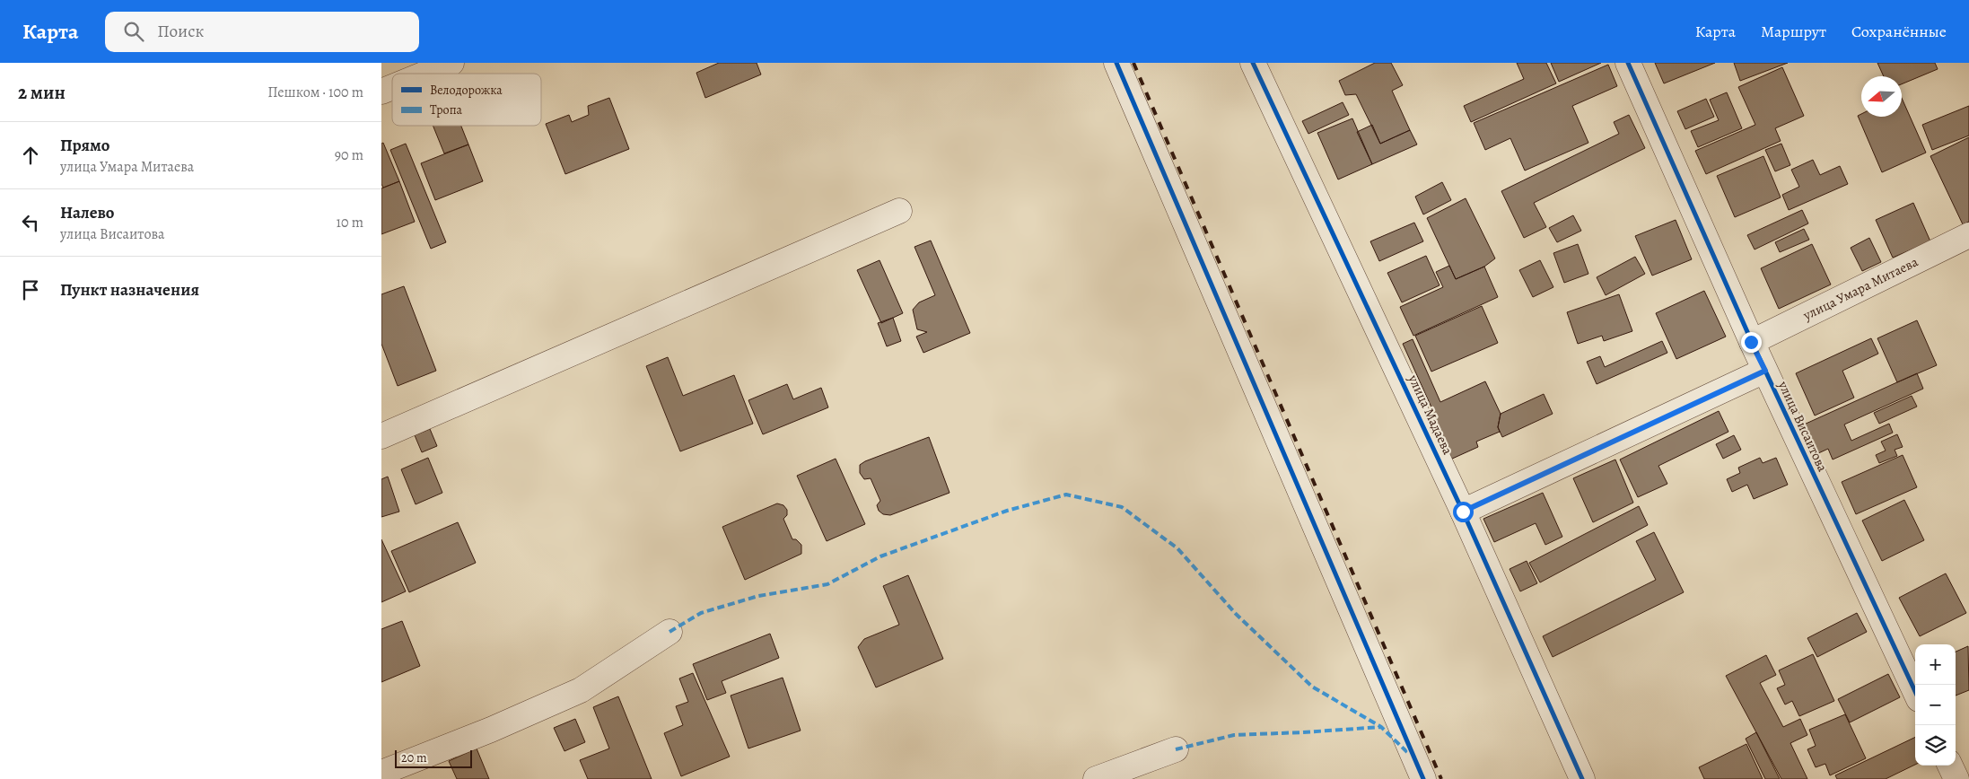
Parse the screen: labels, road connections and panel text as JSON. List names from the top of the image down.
{
  "streets": {
    "street": ["улица Умара Митаева", "улица Мадаева", "улица Висаитова"]
  },
  "crossings": [
    ["улица Умара Митаева", "улица Висаитова"]
  ],
  "legend": ["Велодорожка", "Тропа"],
  "scale_bar": "20 m",
  "north": "left",
  "page": {
    "header": "Карта",
    "search": "Поиск",
    "nav": ["Карта", "Маршрут", "Сохранённые"],
    "heading": ["2 мин", "Пешком · 100 m"],
    "list": [
      ["Прямо", "улица Умара Митаева", "90 m"],
      ["Налево", "улица Висаитова", "10 m"],
      "Пункт назначения"
    ],
    "map_buttons": ["+", "−"],
    "scale": "20 m"
  }
}
